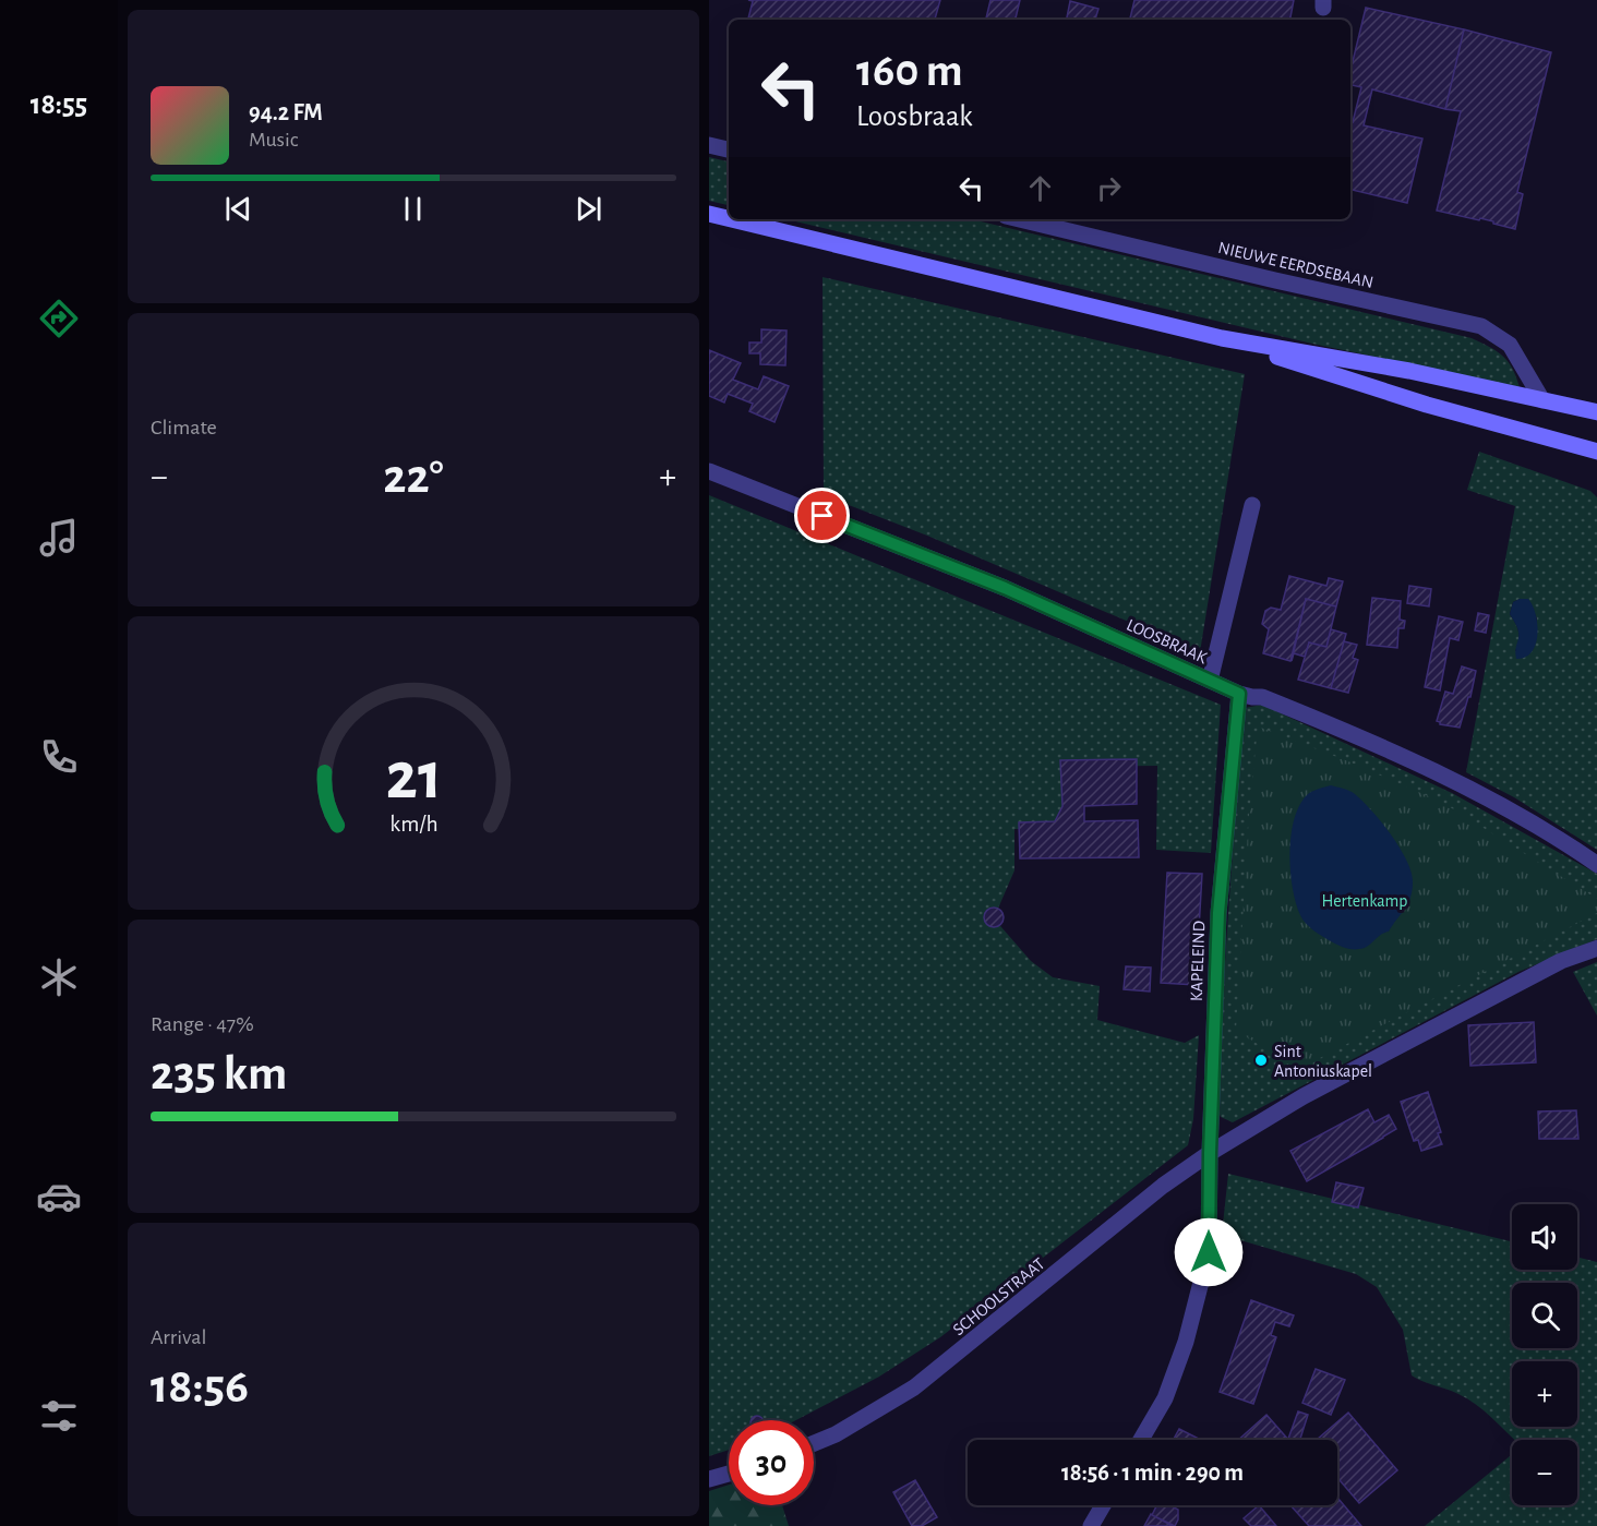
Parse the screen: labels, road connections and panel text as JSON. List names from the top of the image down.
{
  "streets": {
    "street": [
      "NIEUWE EERDSEBAAN",
      "LOOSBRAAK",
      "KAPELEIND",
      "SCHOOLSTRAAT"
    ]
  },
  "crossings": [
    ["LOOSBRAAK", "KAPELEIND"],
    ["KAPELEIND", "SCHOOLSTRAAT"]
  ],
  "parks": ["Hertenkamp"],
  "places": ["Sint Antoniuskapel"],
  "page": {
    "tabs": "18:55",
    "turn": ["160 m", "Loosbraak"],
    "song": ["94.2 FM", "Music"],
    "tile": [
      "Climate",
      ["Range · 47%", "235 km"],
      ["Arrival", "18:56"]
    ],
    "heat": ["−", "22°", "+"],
    "map_buttons": ["+", "−"],
    "limit": "30",
    "trip": "18:56 · 1 min · 290 m",
    "gauge": ["21", "km/h"]
  }
}
